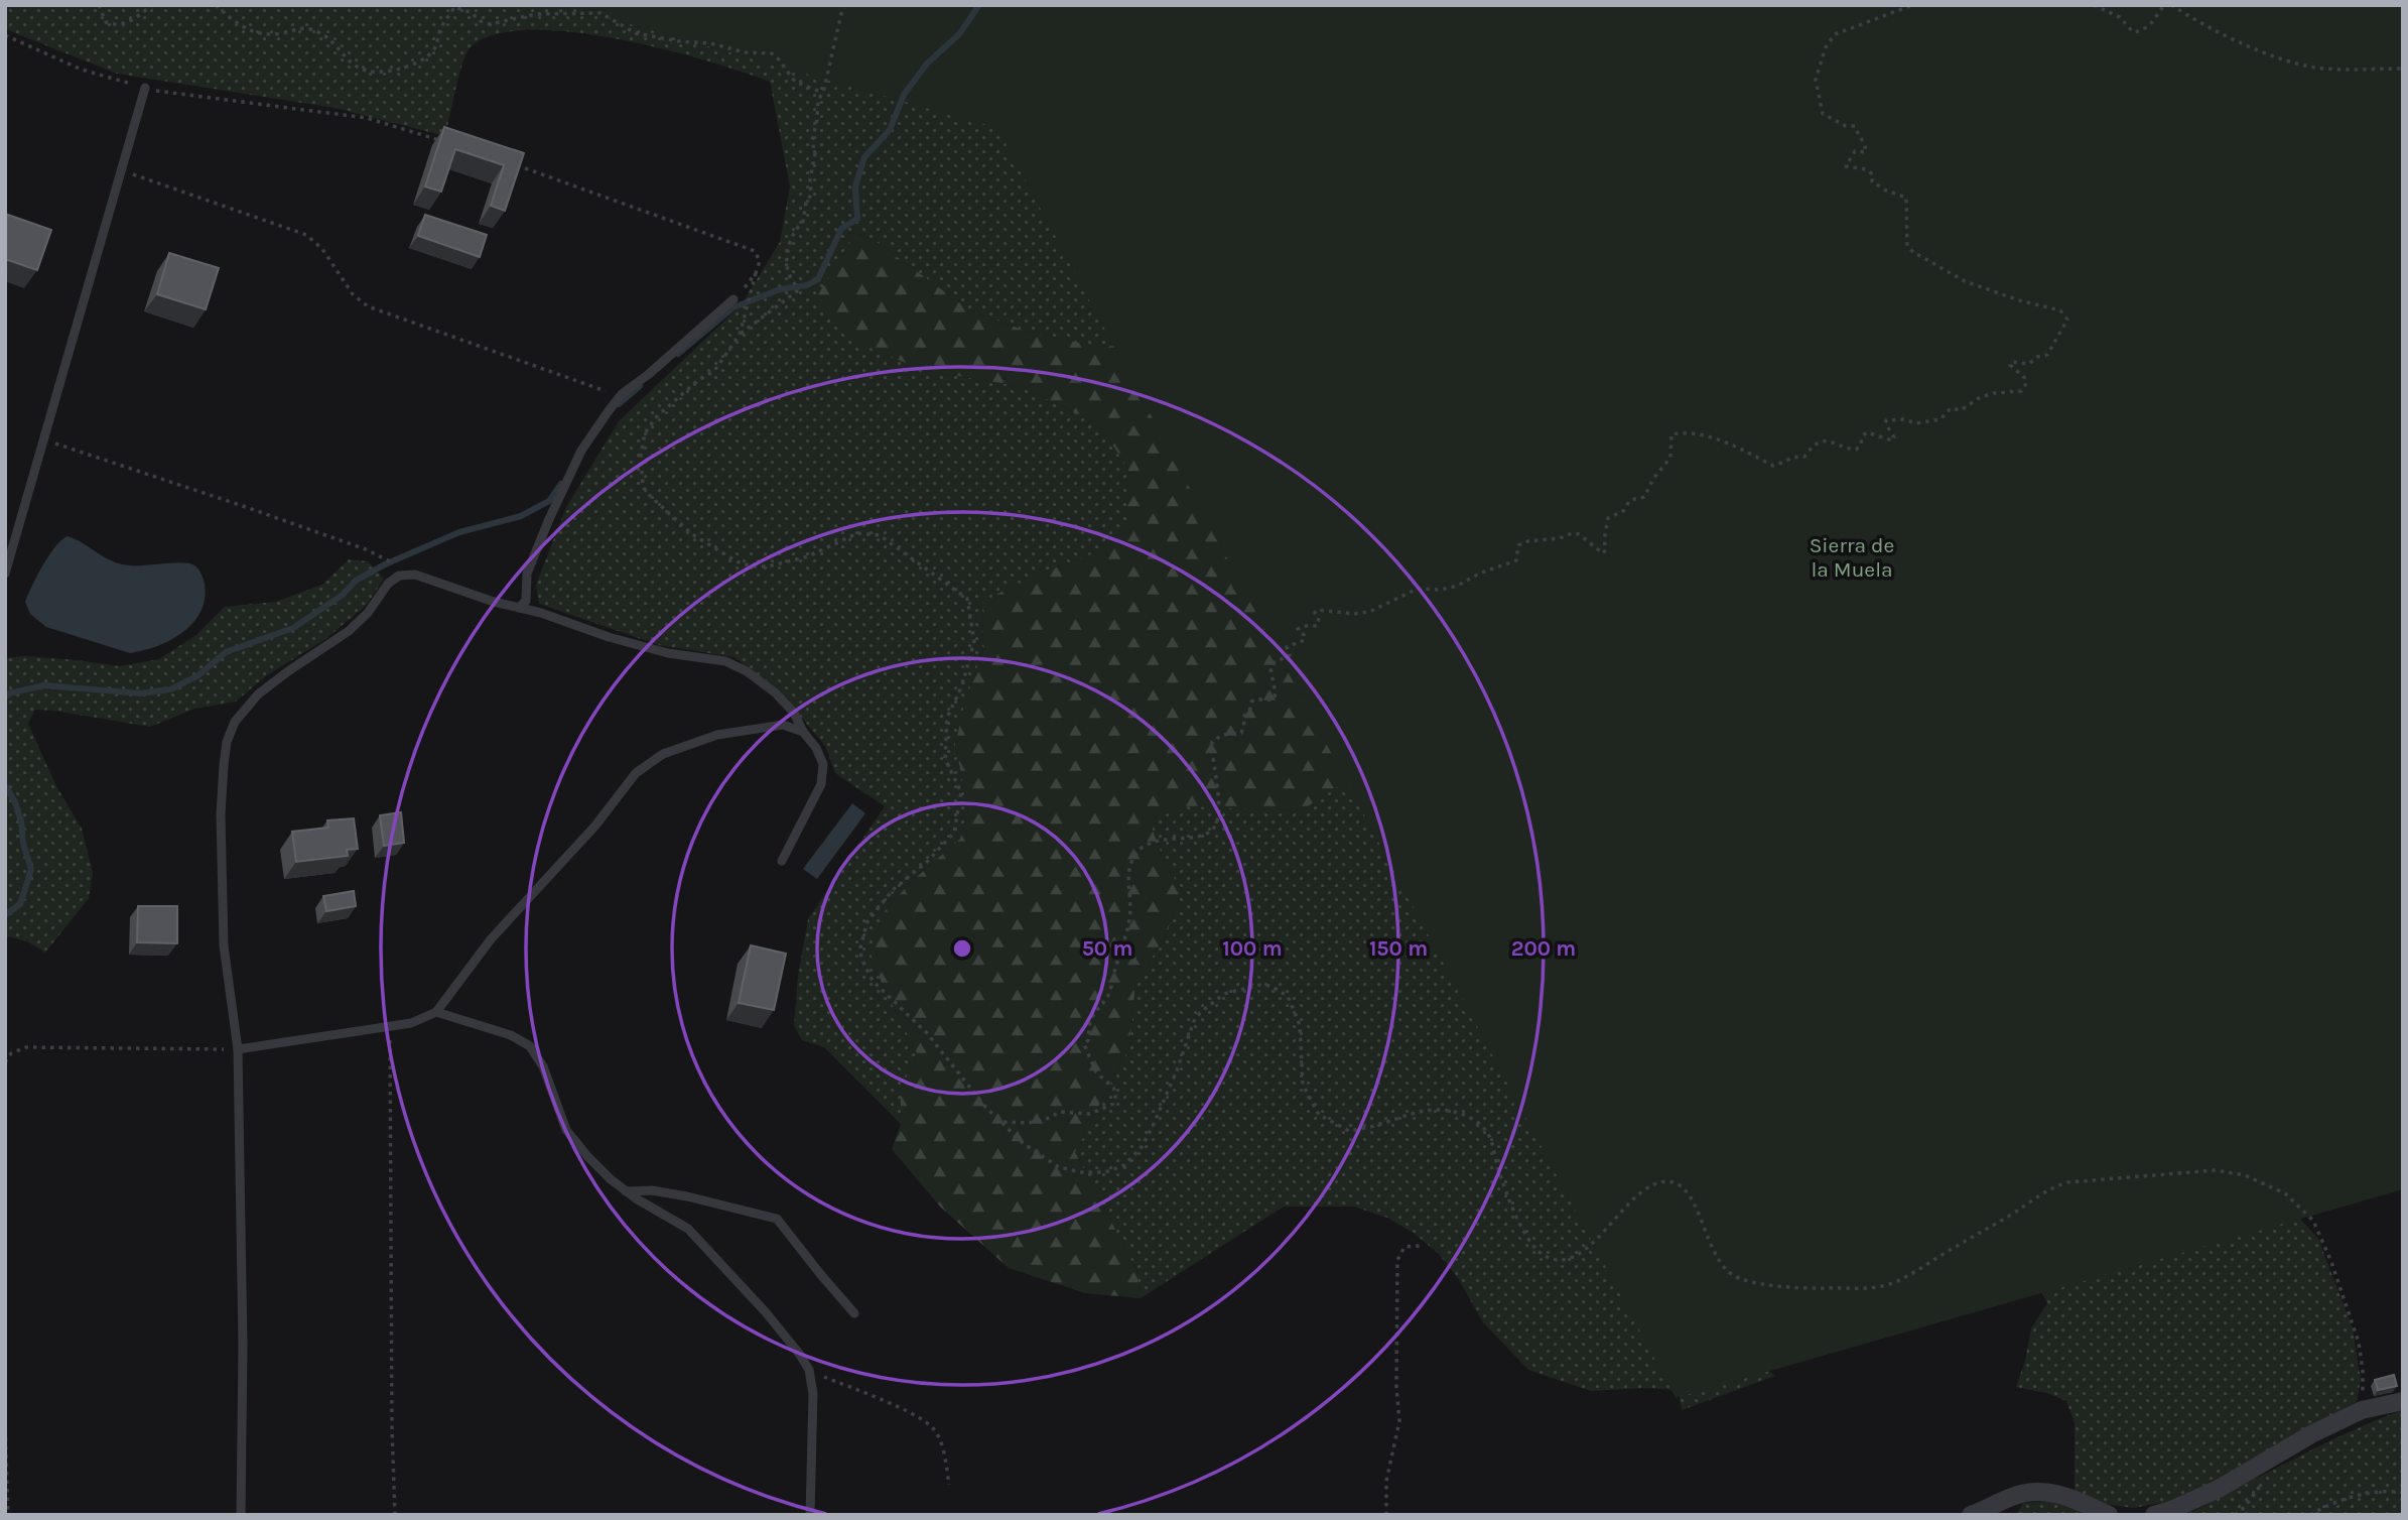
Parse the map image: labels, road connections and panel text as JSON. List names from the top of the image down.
{
  "parks": ["Sierra de la Muela"],
  "rings": [
    "50 m",
    "100 m",
    "150 m",
    "200 m"
  ]
}
